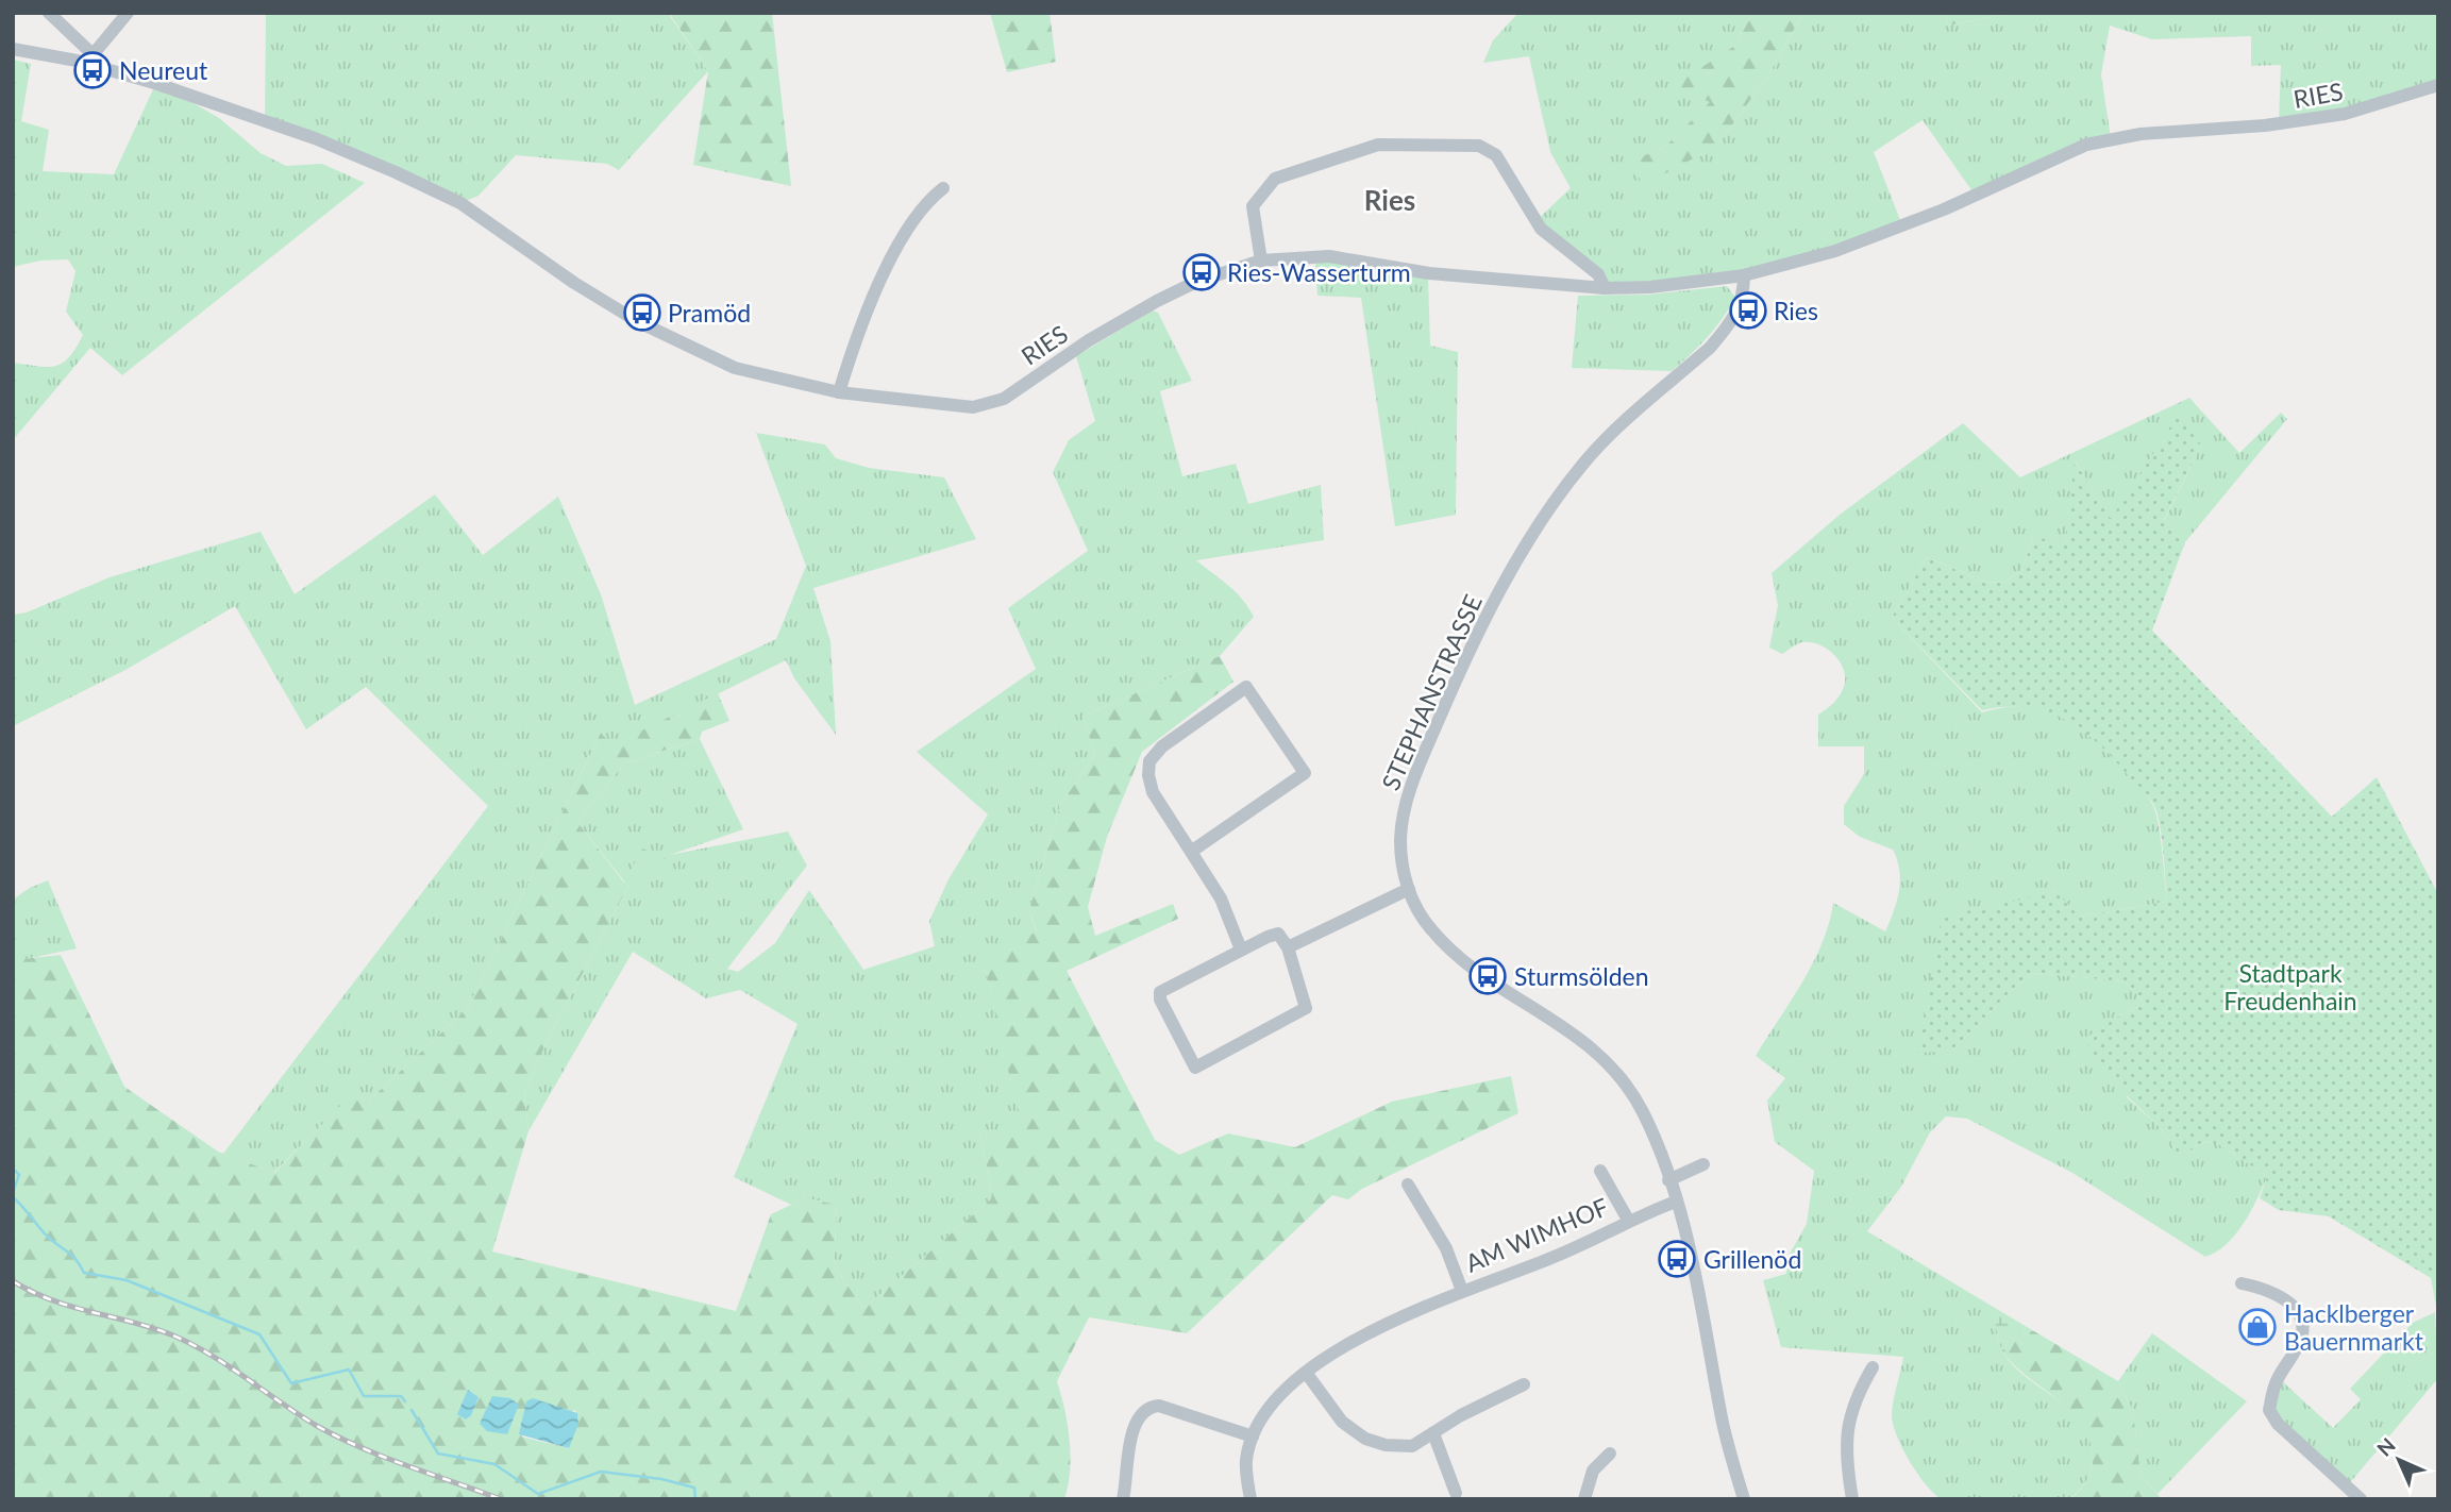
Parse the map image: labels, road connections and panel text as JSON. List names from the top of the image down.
{
  "streets": {
    "street": ["RIES", "STEPHANSTRASSE", "AM WIMHOF"]
  },
  "crossings": [
    ["RIES", "STEPHANSTRASSE"],
    ["STEPHANSTRASSE", "AM WIMHOF"]
  ],
  "districts": ["Ries"],
  "parks": ["Stadtpark Freudenhain"],
  "places": {
    "bus stop": [
      "Neureut",
      "Ries-Wasserturm",
      "Ries",
      "Pramöd",
      "Sturmsölden",
      "Grillenöd"
    ],
    "shop": ["Hacklberger Bauernmarkt"]
  },
  "north": "top left"
}
